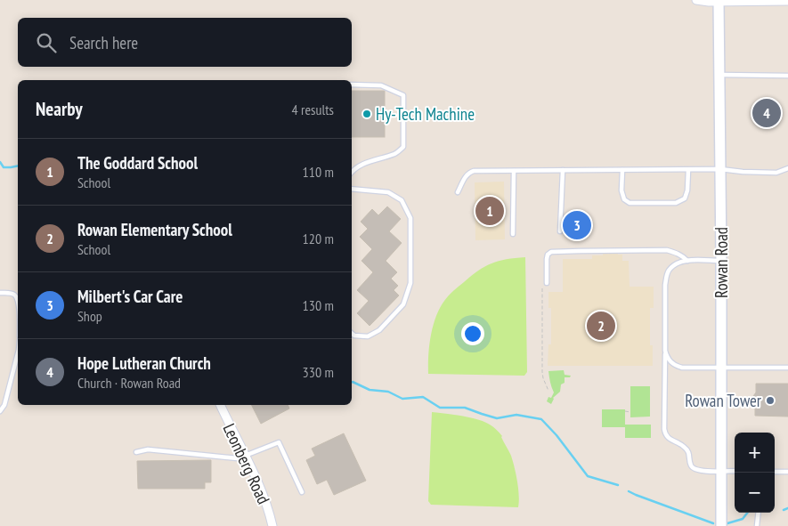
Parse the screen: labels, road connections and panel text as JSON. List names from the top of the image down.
{
  "streets": {
    "street": ["Rowan Road", "Leonberg Road"]
  },
  "places": ["Hy-Tech Machine", "Rowan Tower"],
  "page": {
    "search": "Search here",
    "heading": ["Nearby", "4 results"],
    "pins": [
      "4",
      "1",
      "3",
      "2"
    ],
    "list": [
      {
        "mark": "1",
        "name": "The Goddard School",
        "note": "School",
        "value": "110 m"
      },
      {
        "mark": "2",
        "name": "Rowan Elementary School",
        "note": "School",
        "value": "120 m"
      },
      {
        "mark": "3",
        "name": "Milbert's Car Care",
        "note": "Shop",
        "value": "130 m"
      },
      {
        "mark": "4",
        "name": "Hope Lutheran Church",
        "note": "Church · Rowan Road",
        "value": "330 m"
      }
    ],
    "map_buttons": ["+", "−"]
  }
}
